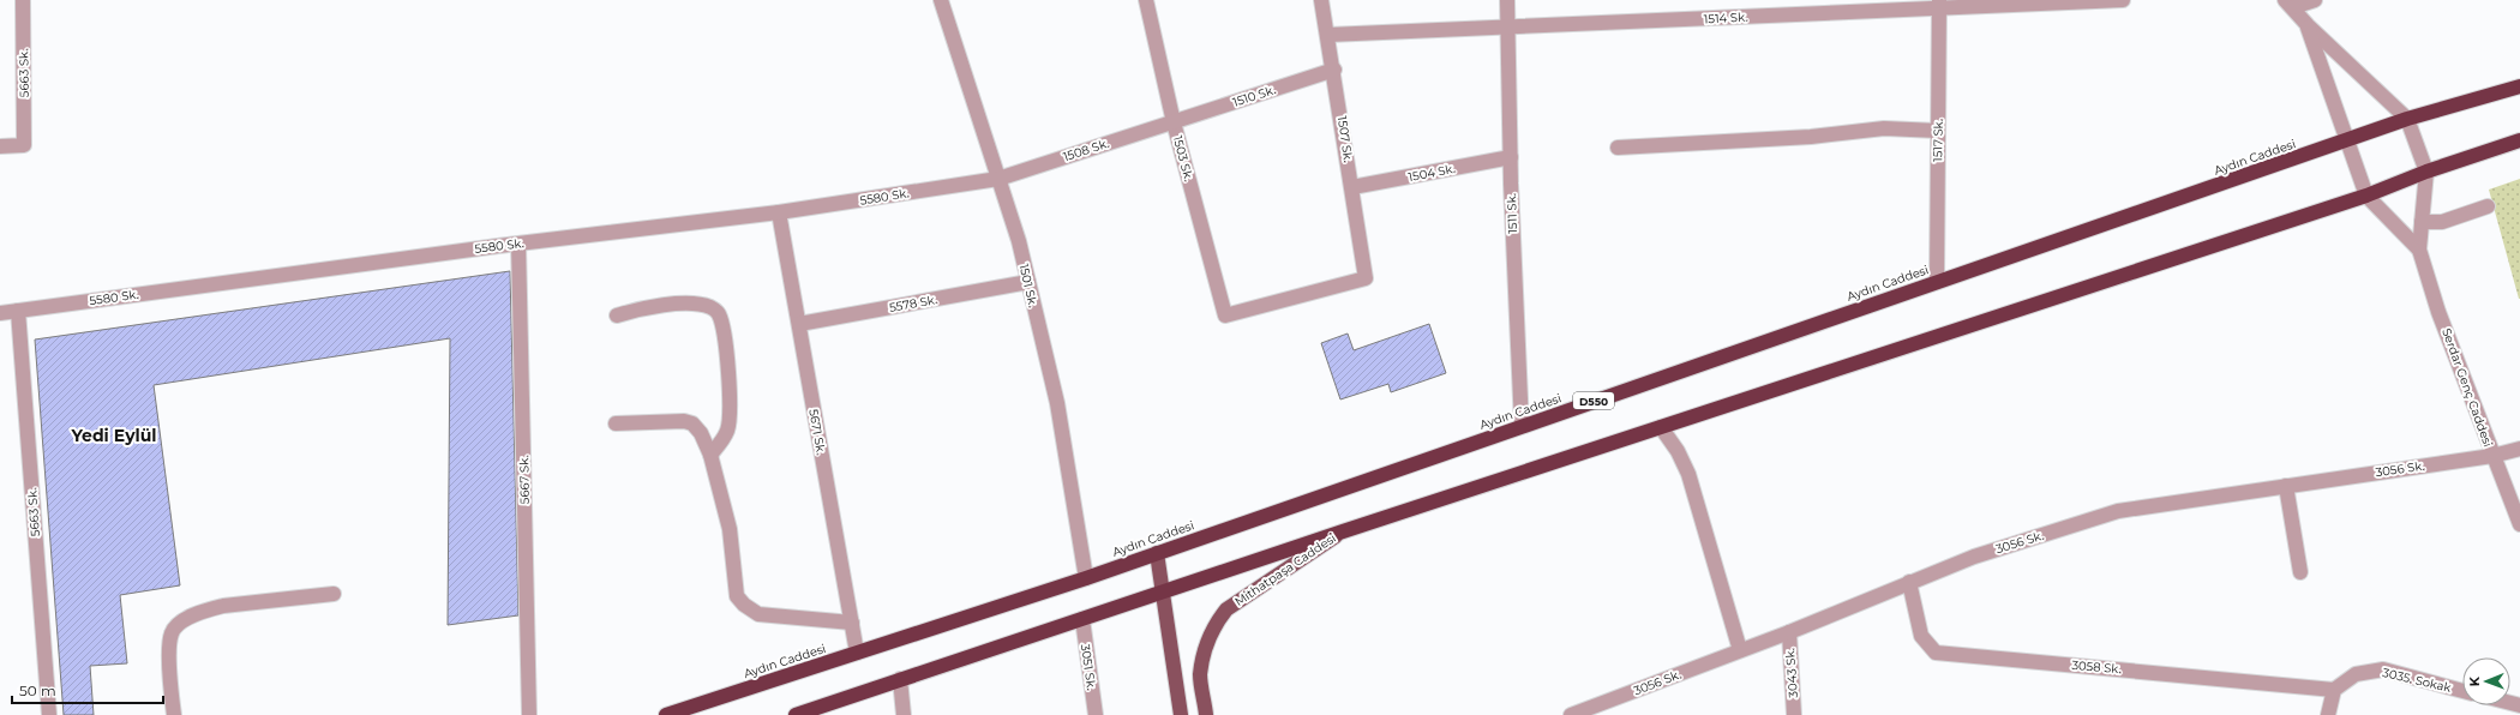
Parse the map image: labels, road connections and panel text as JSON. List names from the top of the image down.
{
  "streets": {
    "highway": ["Aydın Caddesi", "D550"],
    "main road": ["Mithatpaşa Caddesi"],
    "street": [
      "1514 Sk.",
      "5663 Sk.",
      "1510 Sk.",
      "1507 Sk.",
      "1517 Sk.",
      "1508 Sk.",
      "1503 Sk.",
      "1504 Sk.",
      "5580 Sk.",
      "1511 Sk.",
      "1501 Sk.",
      "5578 Sk.",
      "Serdar Genç Caddesi",
      "5671 Sk.",
      "3056 Sk.",
      "5667 Sk.",
      "3051 Sk.",
      "3058 Sk.",
      "3043 Sk.",
      "3035. Sokak"
    ]
  },
  "crossings": [
    ["1514 Sk.", "1507 Sk."],
    ["1514 Sk.", "1517 Sk."],
    ["1514 Sk.", "1511 Sk."],
    ["5663 Sk.", "5580 Sk."],
    ["1510 Sk.", "1507 Sk."],
    ["1510 Sk.", "1508 Sk."],
    ["1510 Sk.", "1503 Sk."],
    ["1507 Sk.", "1503 Sk."],
    ["1507 Sk.", "1504 Sk."],
    ["1517 Sk.", "Aydın Caddesi"],
    ["1508 Sk.", "1503 Sk."],
    ["1508 Sk.", "5580 Sk."],
    ["1508 Sk.", "1501 Sk."],
    ["Aydın Caddesi", "1511 Sk."],
    ["Aydın Caddesi", "1501 Sk."],
    ["Aydın Caddesi", "5671 Sk."],
    ["1504 Sk.", "1511 Sk."],
    ["5580 Sk.", "1501 Sk."],
    ["5580 Sk.", "5671 Sk."],
    ["5580 Sk.", "5667 Sk."],
    ["1501 Sk.", "5578 Sk."],
    ["5578 Sk.", "5671 Sk."],
    ["Serdar Genç Caddesi", "3056 Sk."],
    ["3056 Sk.", "3058 Sk."],
    ["3056 Sk.", "3043 Sk."],
    ["3058 Sk.", "3035. Sokak"]
  ],
  "districts": ["Yedi Eylül"],
  "scale_bar": "50 m",
  "north": "left"
}
